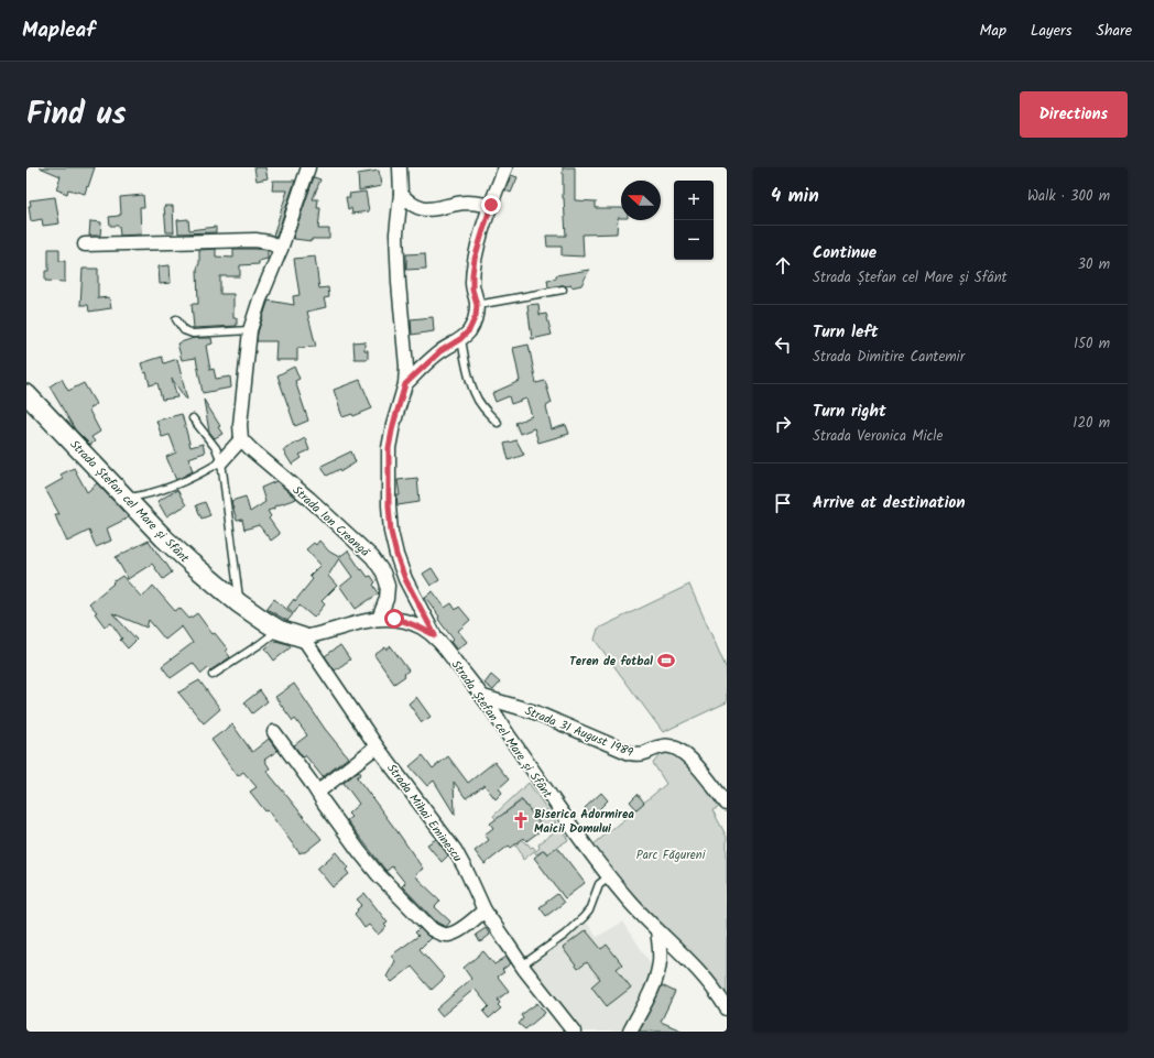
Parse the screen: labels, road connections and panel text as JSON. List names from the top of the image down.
{
  "streets": {
    "street": [
      "Strada Ștefan cel Mare și Sfânt",
      "Strada Ion Creangă",
      "Strada 31 August 1989",
      "Strada Mihai Eminescu"
    ]
  },
  "crossings": [
    ["Strada Ștefan cel Mare și Sfânt", "Strada Ion Creangă"],
    ["Strada Ștefan cel Mare și Sfânt", "Strada 31 August 1989"],
    ["Strada Ștefan cel Mare și Sfânt", "Strada Mihai Eminescu"]
  ],
  "parks": ["Parc Făgureni"],
  "places": {
    "sports": ["Teren de fotbal"],
    "church": ["Biserica Adormirea Maicii Domului"]
  },
  "north": "left",
  "page": {
    "header": "Mapleaf",
    "nav": ["Map", "Layers", "Share"],
    "title": "Find us",
    "buttons": "Directions",
    "heading": ["4 min", "Walk · 300 m"],
    "map_buttons": ["+", "−"],
    "list": [
      ["Continue", "Strada Ștefan cel Mare și Sfânt", "30 m"],
      ["Turn left", "Strada Dimitire Cantemir", "150 m"],
      ["Turn right", "Strada Veronica Micle", "120 m"],
      "Arrive at destination"
    ]
  }
}
